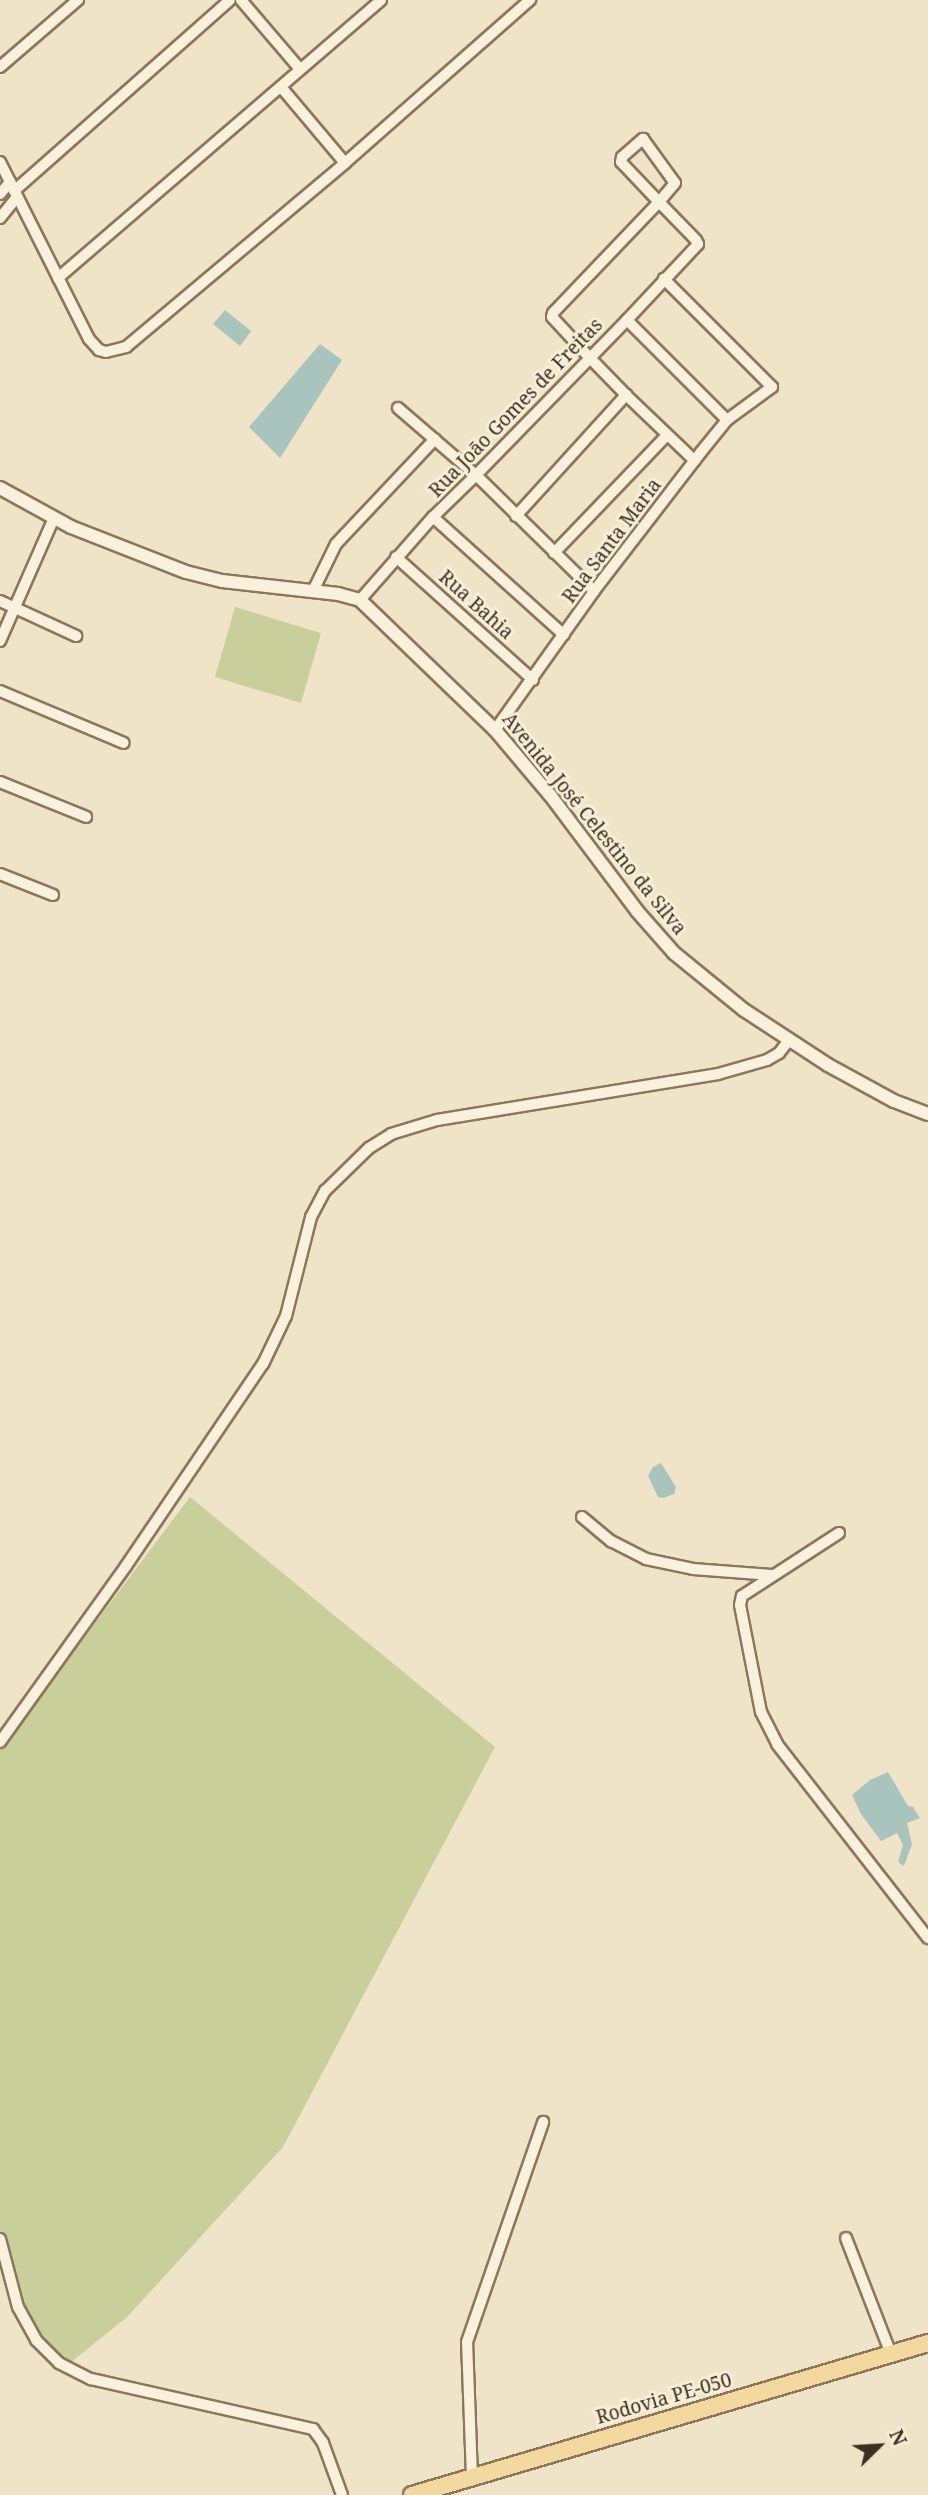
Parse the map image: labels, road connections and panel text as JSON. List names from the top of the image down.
{
  "streets": {
    "main road": ["Rodovia PE-050"],
    "street": [
      "Rua João Gomes de Freitas",
      "Rua Santa Maria",
      "Rua Bahia",
      "Avenida José Celestino da Silva"
    ]
  },
  "crossings": [
    ["Rua João Gomes de Freitas", "Rua Santa Maria"],
    ["Rua João Gomes de Freitas", "Rua Bahia"],
    ["Rua João Gomes de Freitas", "Avenida José Celestino da Silva"],
    ["Rua Santa Maria", "Rua Bahia"],
    ["Rua Santa Maria", "Avenida José Celestino da Silva"]
  ],
  "north": "top right"
}
